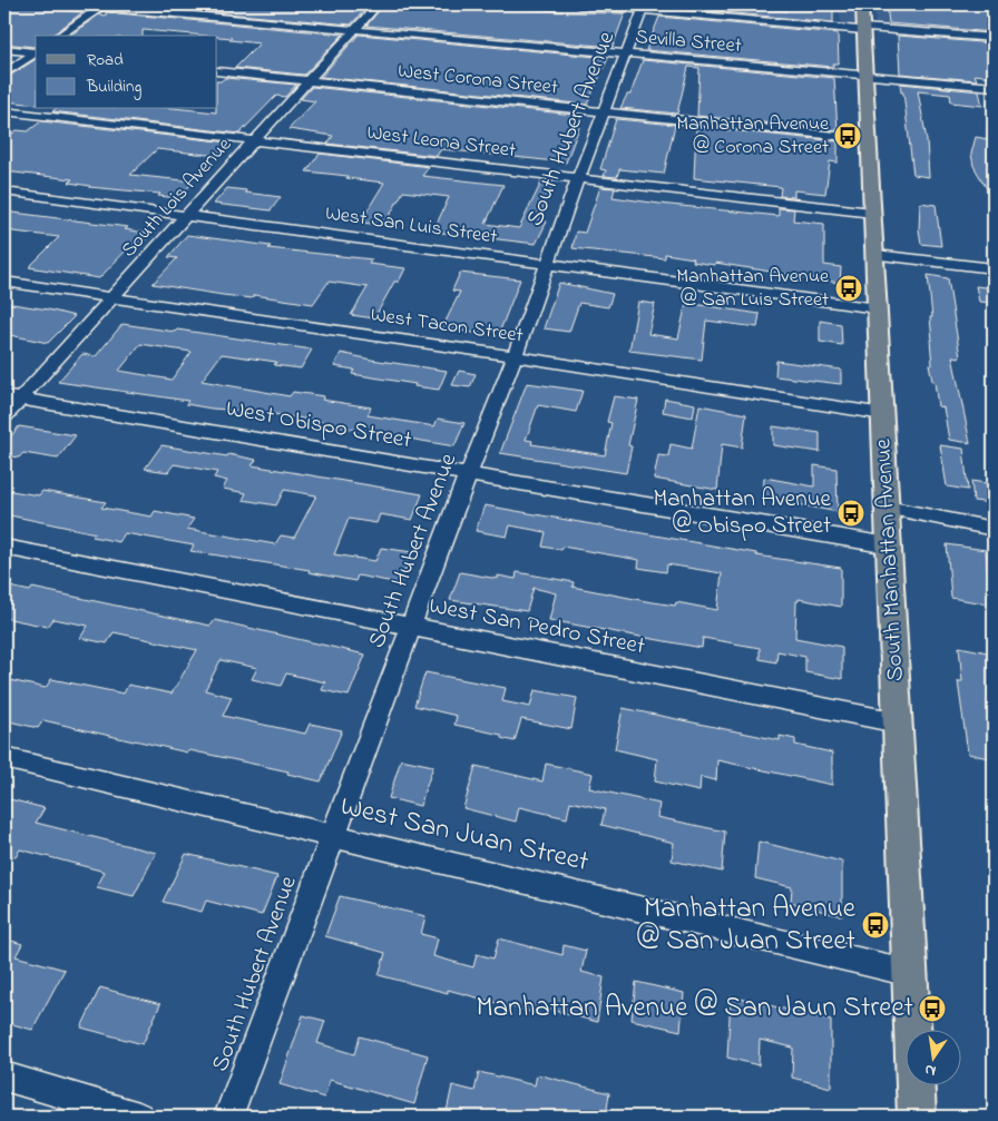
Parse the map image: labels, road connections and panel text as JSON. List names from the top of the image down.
{
  "streets": {
    "main road": ["South Manhattan Avenue"],
    "street": [
      "Sevilla Street",
      "West Corona Street",
      "South Hubert Avenue",
      "West Leona Street",
      "South Lois Avenue",
      "West San Luis Street",
      "West Tacon Street",
      "West Obispo Street",
      "West San Pedro Street",
      "West San Juan Street"
    ]
  },
  "crossings": [
    ["Sevilla Street", "South Hubert Avenue"],
    ["Sevilla Street", "South Lois Avenue"],
    ["Sevilla Street", "South Manhattan Avenue"],
    ["West Corona Street", "South Hubert Avenue"],
    ["West Corona Street", "South Lois Avenue"],
    ["West Corona Street", "South Manhattan Avenue"],
    ["South Hubert Avenue", "West Leona Street"],
    ["South Hubert Avenue", "West San Luis Street"],
    ["South Hubert Avenue", "West Tacon Street"],
    ["South Hubert Avenue", "West Obispo Street"],
    ["South Hubert Avenue", "West San Pedro Street"],
    ["South Hubert Avenue", "West San Juan Street"],
    ["West Leona Street", "South Lois Avenue"],
    ["West Leona Street", "South Manhattan Avenue"],
    ["South Lois Avenue", "West San Luis Street"],
    ["South Lois Avenue", "West Tacon Street"],
    ["South Lois Avenue", "West Obispo Street"],
    ["West San Luis Street", "South Manhattan Avenue"],
    ["West Tacon Street", "South Manhattan Avenue"],
    ["West Obispo Street", "South Manhattan Avenue"],
    ["South Manhattan Avenue", "West San Pedro Street"],
    ["South Manhattan Avenue", "West San Juan Street"]
  ],
  "places": {
    "bus stop": [
      "Manhattan Avenue @ Corona Street",
      "Manhattan Avenue @ San Luis Street",
      "Manhattan Avenue @ Obispo Street",
      "Manhattan Avenue @ San Juan Street",
      "Manhattan Avenue @ San Jaun Street"
    ]
  },
  "legend": ["Road", "Building"],
  "north": "bottom"
}
